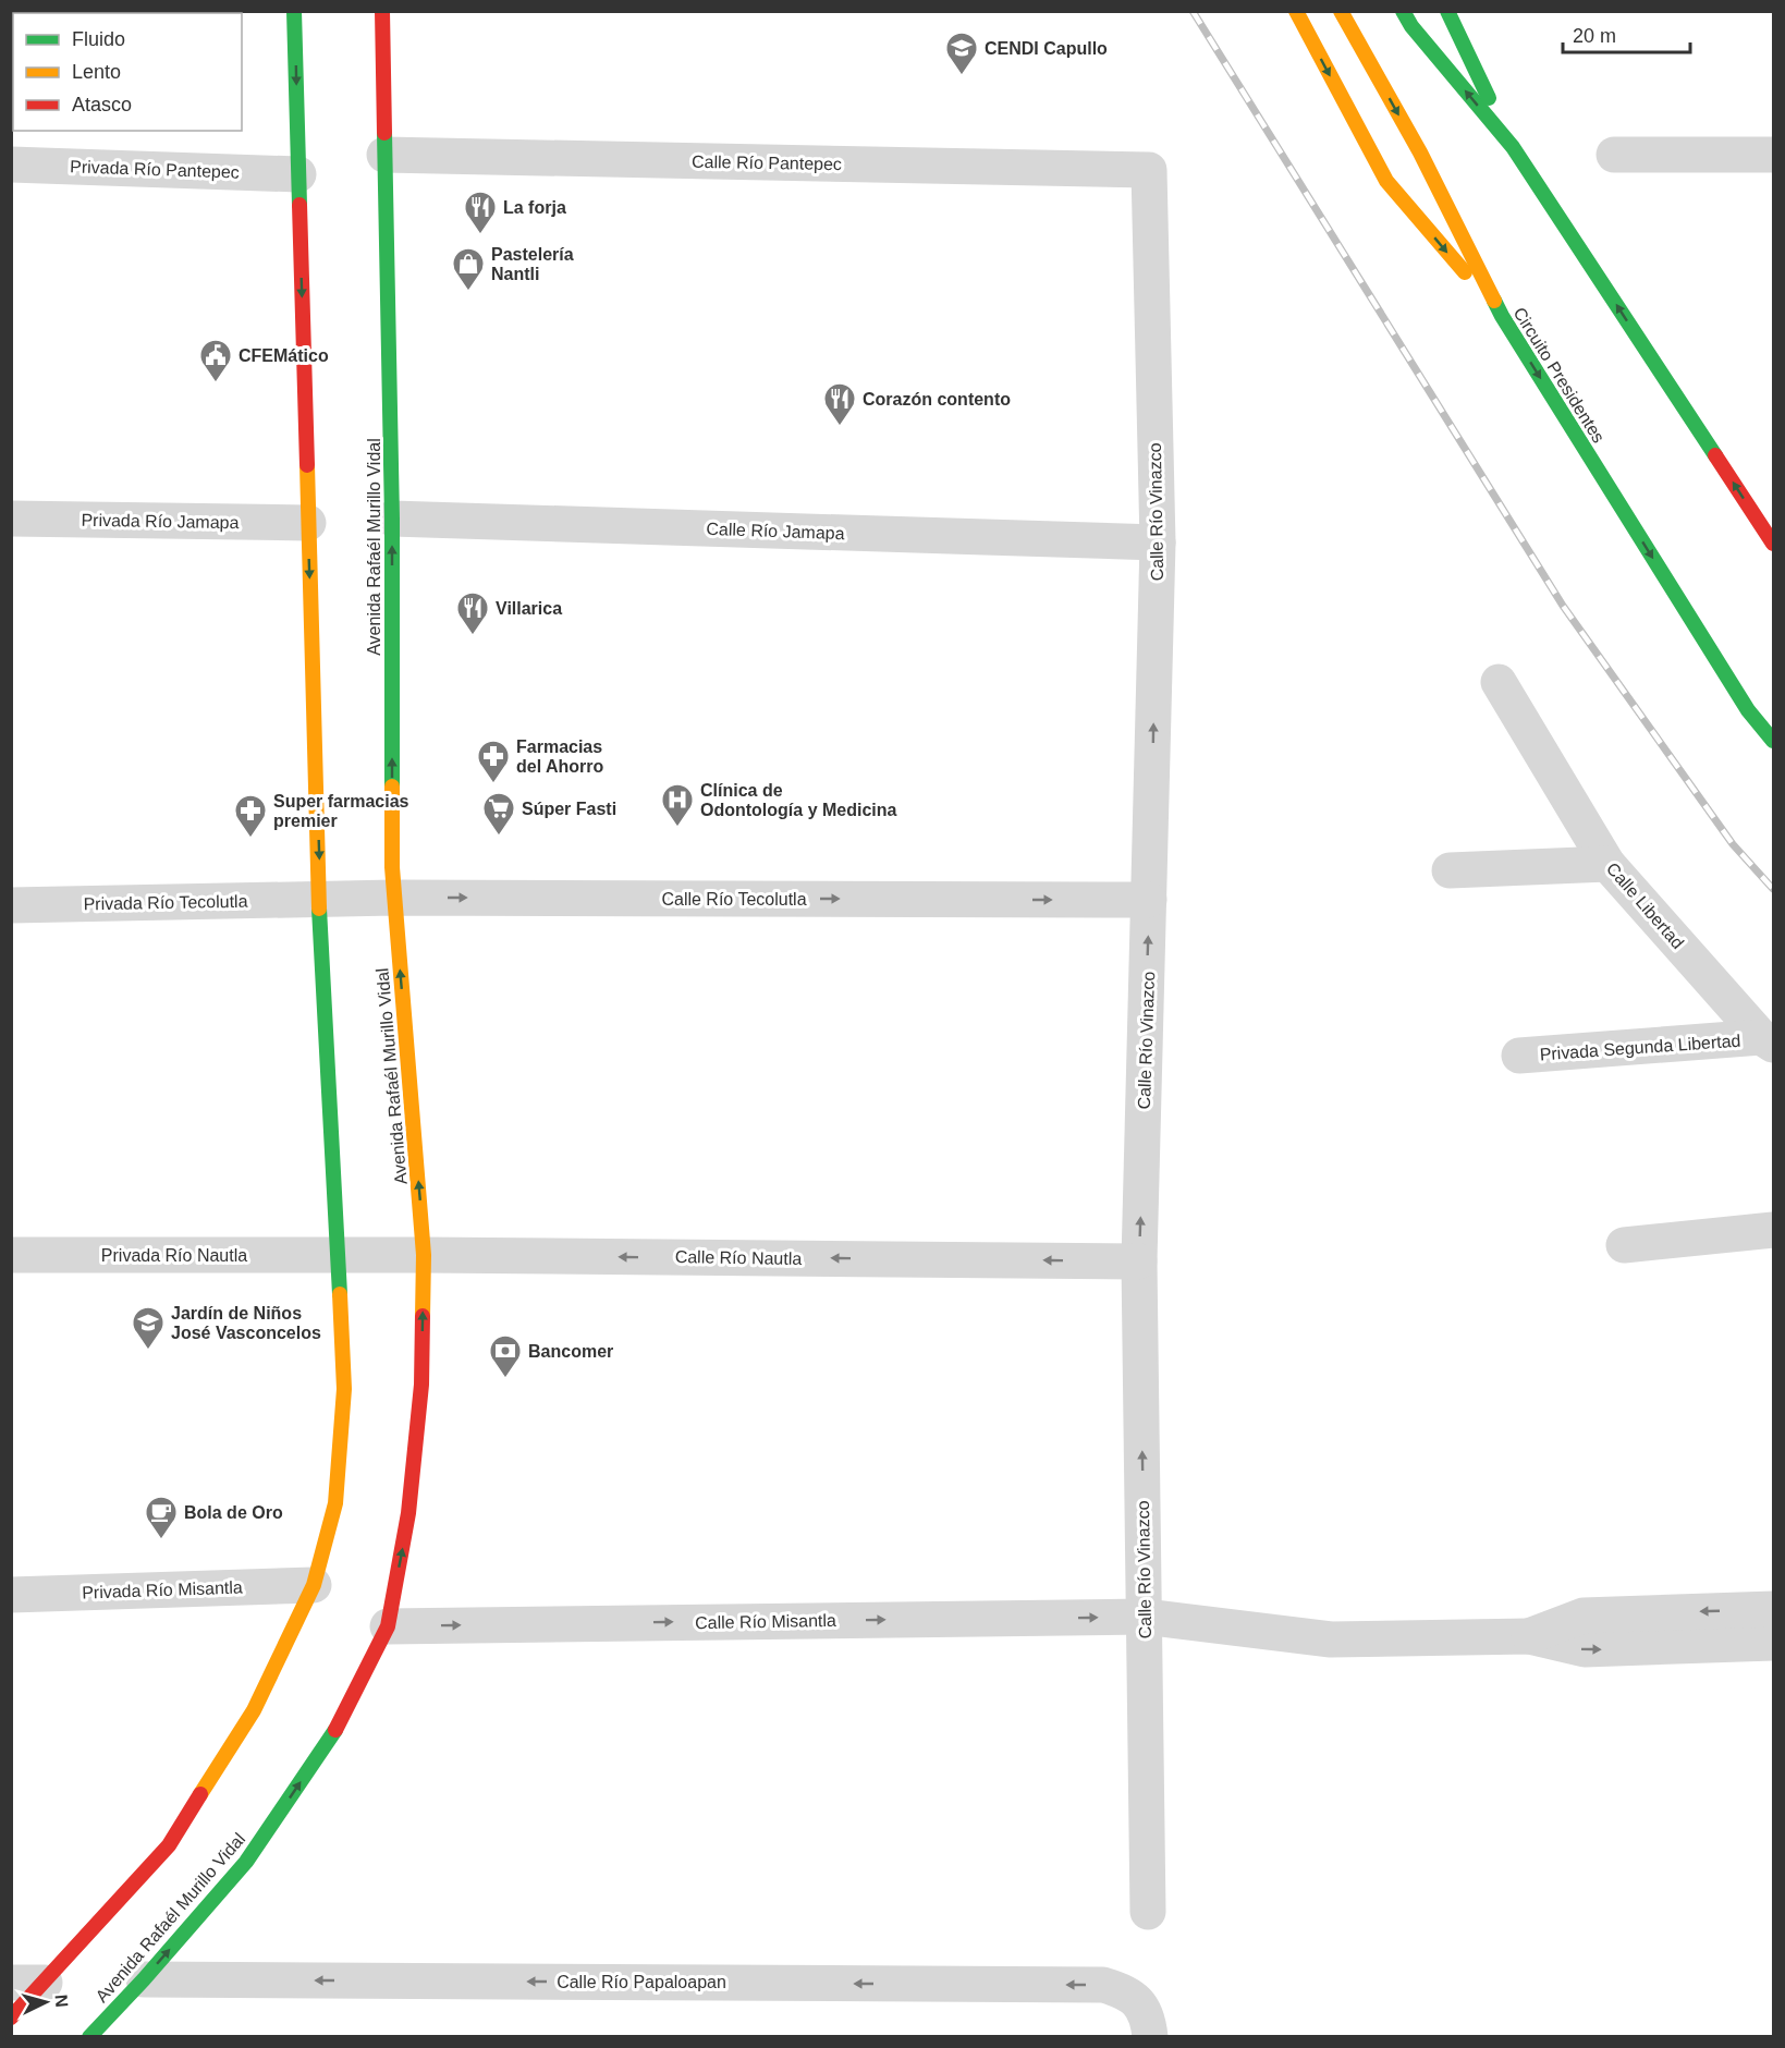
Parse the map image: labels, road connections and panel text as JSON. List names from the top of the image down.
{
  "streets": {
    "main road": ["Circuito Presidentes", "Avenida Rafaél Murillo Vidal"],
    "street": [
      "Calle Río Pantepec",
      "Privada Río Pantepec",
      "Calle Río Vinazco",
      "Privada Río Jamapa",
      "Calle Río Jamapa",
      "Calle Río Tecolutla",
      "Privada Río Tecolutla",
      "Calle Libertad",
      "Privada Segunda Libertad",
      "Privada Río Nautla",
      "Calle Río Nautla",
      "Privada Río Misantla",
      "Calle Río Misantla",
      "Calle Río Papaloapan"
    ]
  },
  "crossings": [
    ["Calle Río Pantepec", "Calle Río Vinazco"],
    ["Calle Río Pantepec", "Avenida Rafaél Murillo Vidal"],
    ["Calle Río Vinazco", "Calle Río Jamapa"],
    ["Calle Río Vinazco", "Calle Río Tecolutla"],
    ["Calle Río Vinazco", "Calle Río Nautla"],
    ["Calle Río Vinazco", "Calle Río Misantla"],
    ["Calle Río Jamapa", "Avenida Rafaél Murillo Vidal"],
    ["Avenida Rafaél Murillo Vidal", "Calle Río Tecolutla"],
    ["Avenida Rafaél Murillo Vidal", "Calle Río Nautla"],
    ["Avenida Rafaél Murillo Vidal", "Calle Río Misantla"],
    ["Avenida Rafaél Murillo Vidal", "Calle Río Papaloapan"],
    ["Calle Río Tecolutla", "Privada Río Tecolutla"],
    ["Calle Libertad", "Privada Segunda Libertad"],
    ["Privada Río Nautla", "Calle Río Nautla"]
  ],
  "one_way": [
    "Calle Río Vinazco",
    "Calle Río Tecolutla",
    "Calle Río Nautla",
    "Calle Río Misantla",
    "Calle Río Papaloapan"
  ],
  "places": {
    "school or university": ["CENDI Capullo", "Jardín de Niños José Vasconcelos"],
    "restaurant": ["La forja", "Corazón contento", "Villarica"],
    "shop": ["Pastelería Nantli"],
    "public building": ["CFEMático"],
    "pharmacy": ["Farmacias del Ahorro", "Super farmacias premier"],
    "hospital": ["Clínica de Odontología y Medicina"],
    "supermarket": ["Súper Fasti"],
    "bank": ["Bancomer"],
    "cafe": ["Bola de Oro"]
  },
  "legend": ["Fluido", "Lento", "Atasco"],
  "scale_bar": "20 m",
  "north": "right"
}
